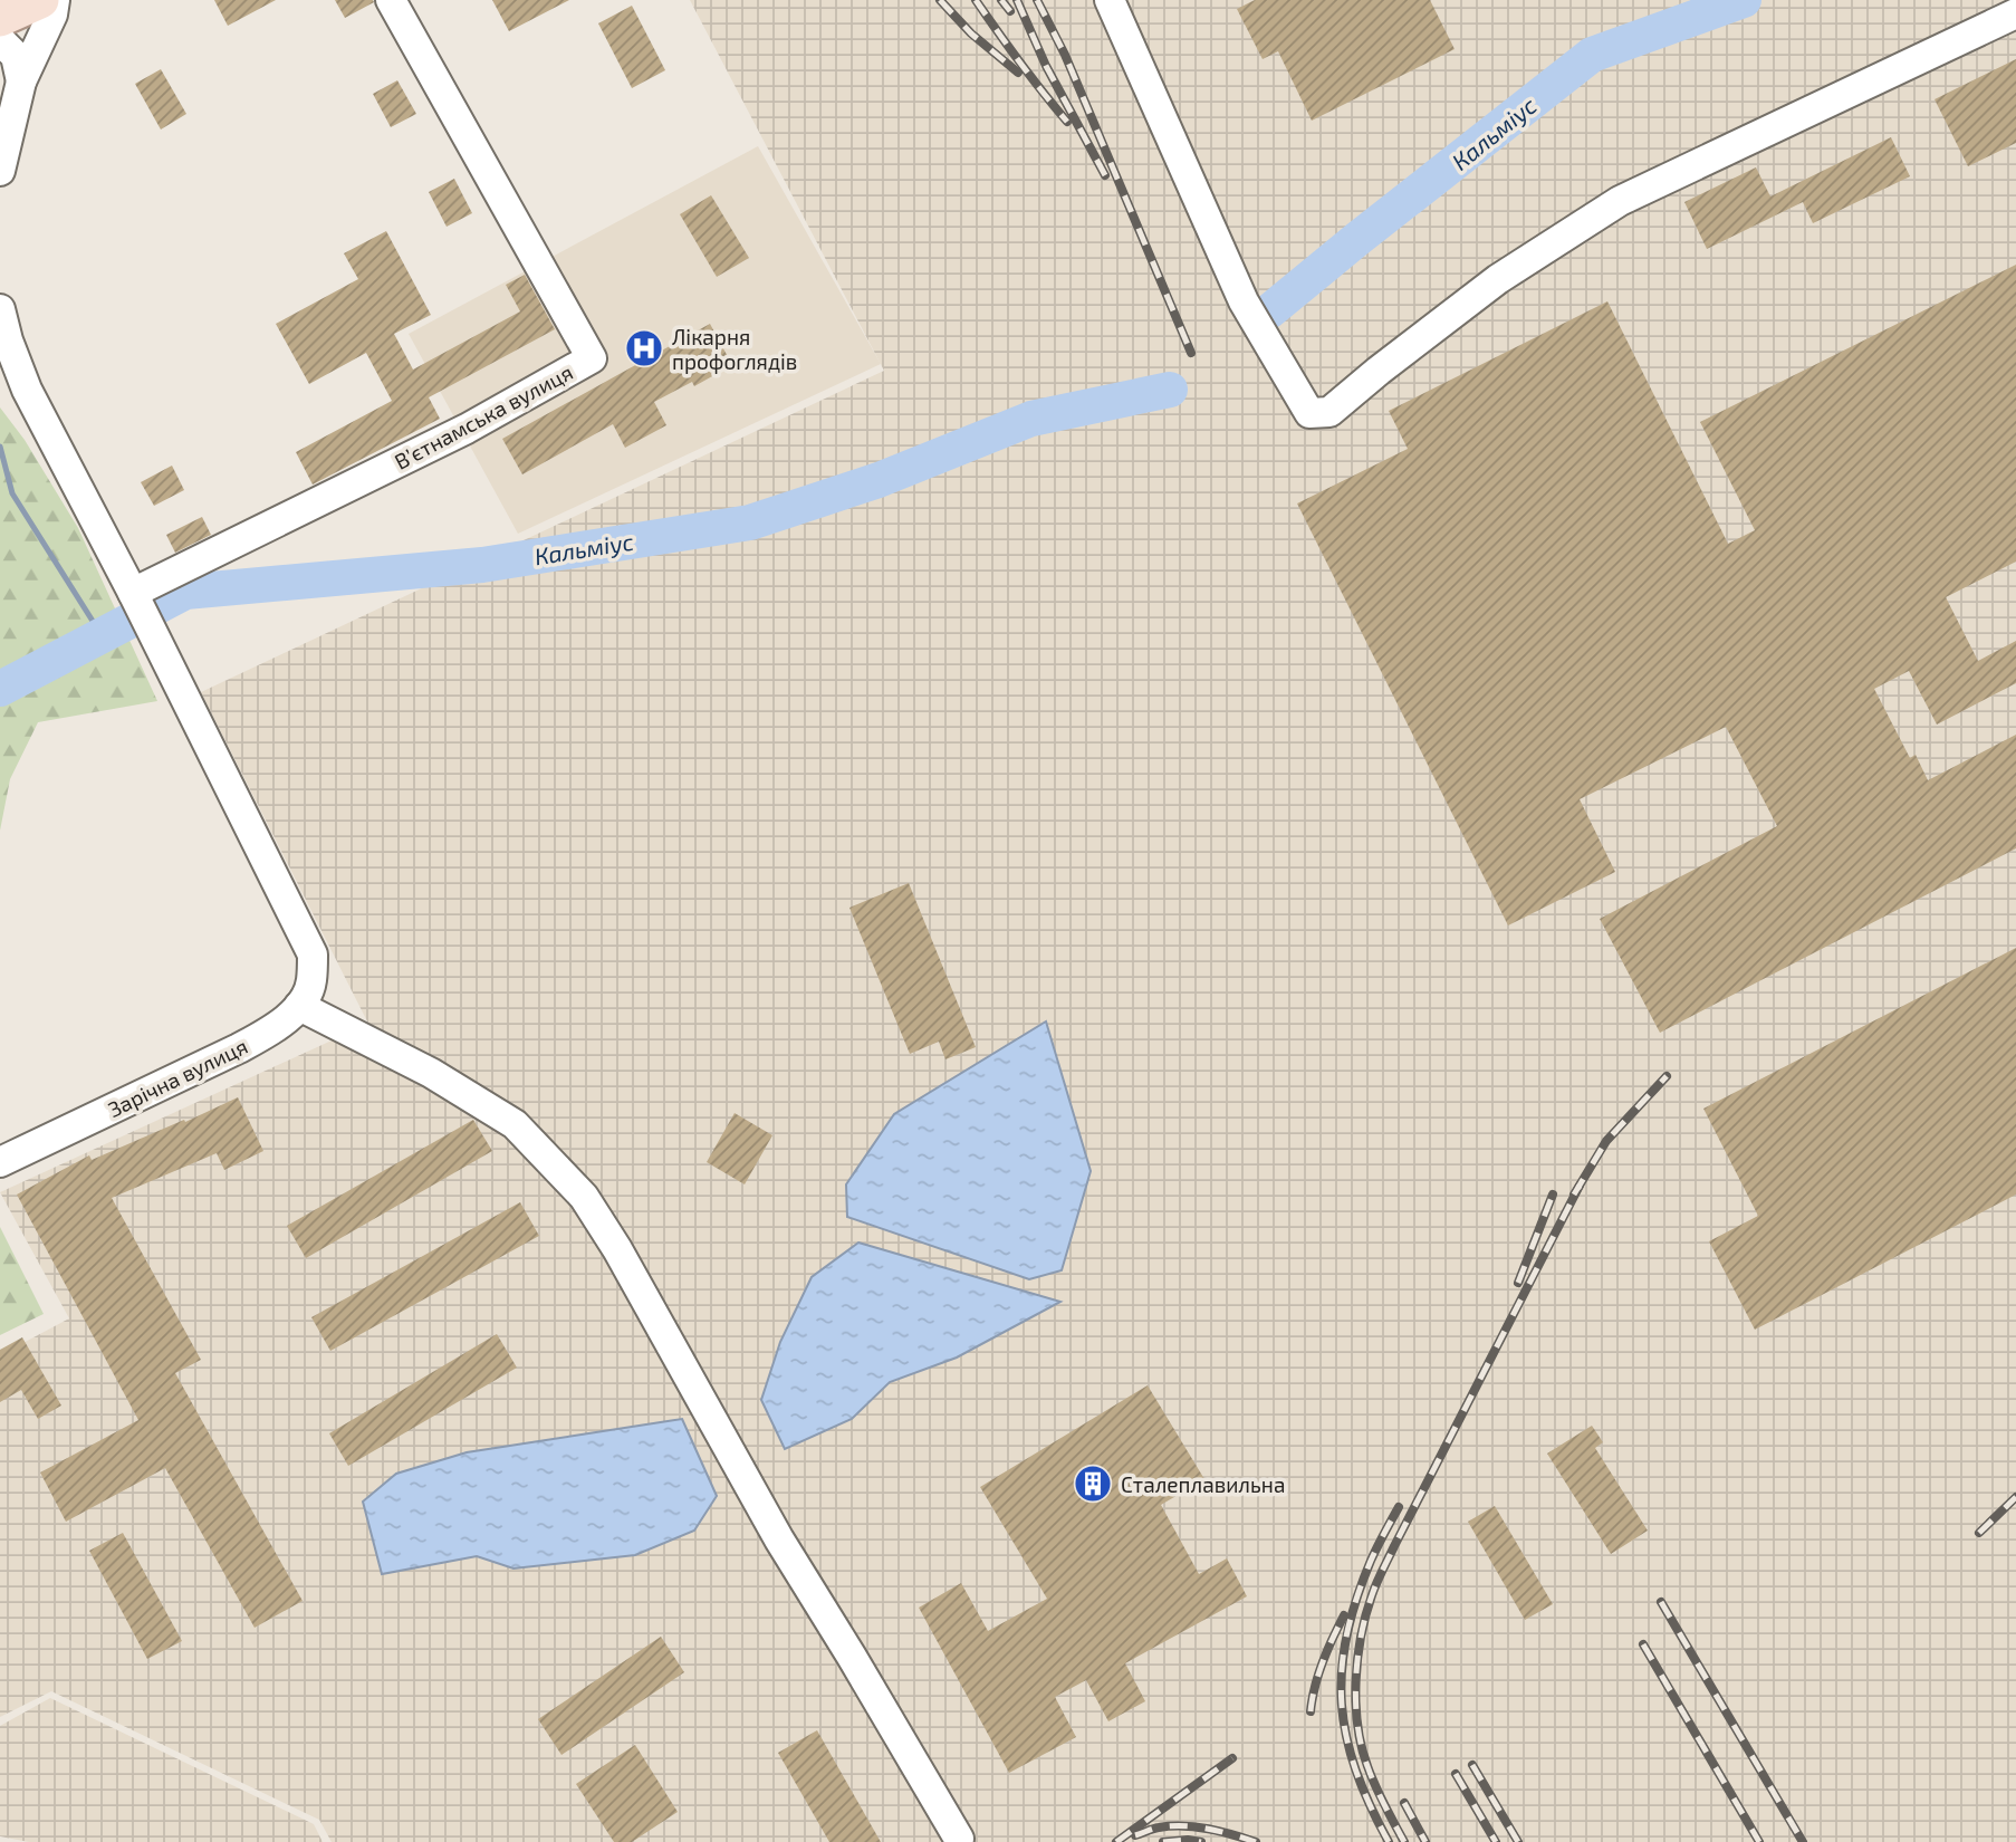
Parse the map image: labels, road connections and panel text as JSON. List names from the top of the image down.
{
  "streets": {
    "street": ["В’єтнамська вулиця", "Зарічна вулиця"]
  },
  "crossings": [
    ["В’єтнамська вулиця", "Зарічна вулиця"]
  ],
  "water": ["Кальміус"],
  "places": {
    "hospital": ["Лікарня профоглядів"],
    "building": ["Сталеплавильна"]
  }
}
